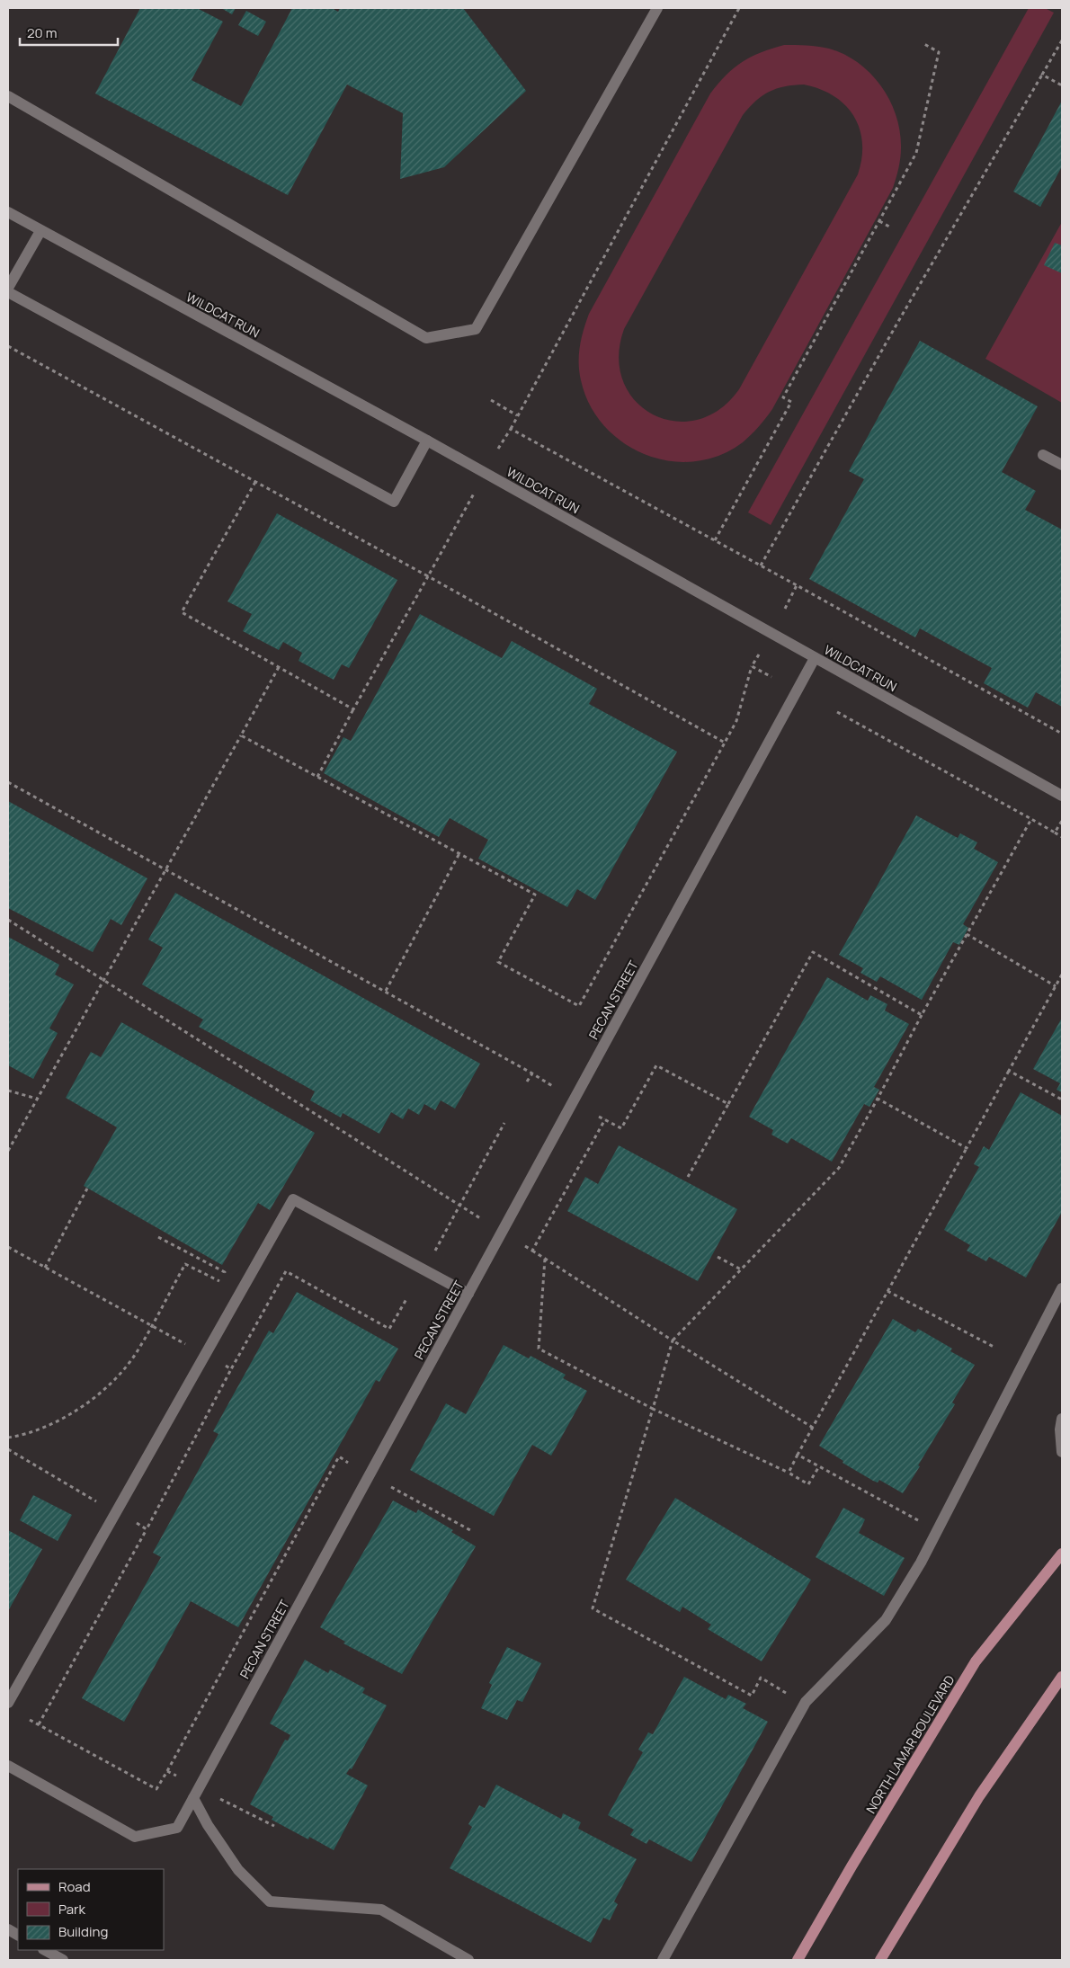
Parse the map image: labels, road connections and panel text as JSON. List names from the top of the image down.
{
  "streets": {
    "main road": ["WILDCAT RUN", "PECAN STREET", "NORTH LAMAR BOULEVARD"]
  },
  "crossings": [
    ["WILDCAT RUN", "PECAN STREET"]
  ],
  "legend": ["Road", "Park", "Building"],
  "scale_bar": "20 m"
}
